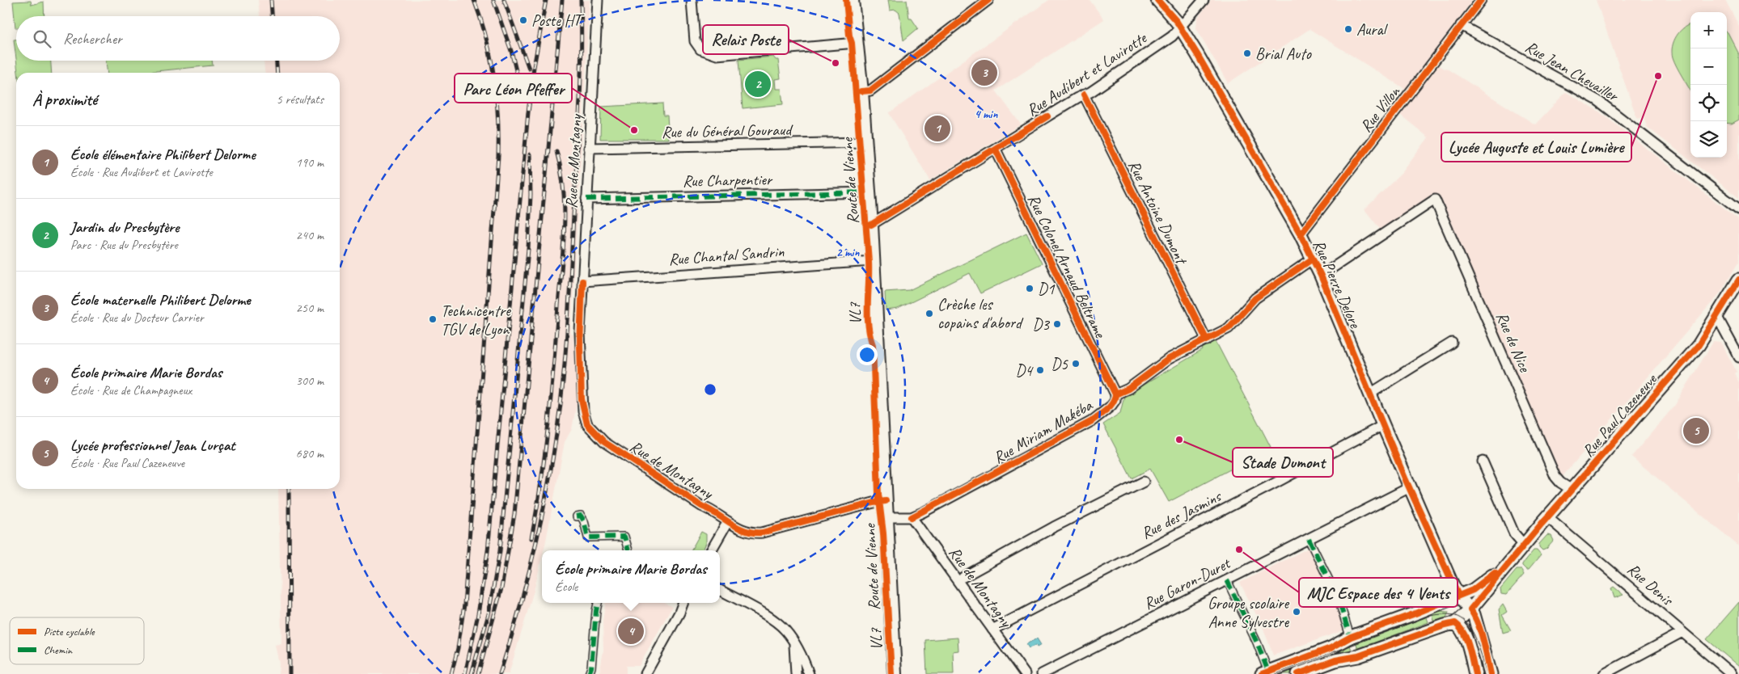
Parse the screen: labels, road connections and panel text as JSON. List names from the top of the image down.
{
  "streets": {
    "main road": ["Route de Vienne"],
    "street": [
      "Rue Jean Chevailler",
      "Rue Audibert et Lavirotte",
      "Rue Villon",
      "Rue du Général Gouraud",
      "Rue de Montagny",
      "Rue Charpentier",
      "Rue Antoine Dumont",
      "Rue Chantal Sandrin",
      "Rue Colonel Arnaud Beltrame",
      "Rue Pierre Delore",
      "Rue de Nice",
      "Rue Paul Cazeneuve",
      "Rue Miriam Makéba",
      "Rue des Jasmins",
      "Rue Garon-Duret",
      "Rue Denis"
    ],
    "cycle path": ["VL7"]
  },
  "crossings": [
    ["Rue Jean Chevailler", "Rue Villon"],
    ["Rue Audibert et Lavirotte", "Route de Vienne"],
    ["Rue Audibert et Lavirotte", "Rue Antoine Dumont"],
    ["Rue Audibert et Lavirotte", "Rue Colonel Arnaud Beltrame"],
    ["Rue Audibert et Lavirotte", "Rue Pierre Delore"],
    ["Rue Villon", "Rue Pierre Delore"],
    ["Rue du Général Gouraud", "Rue de Montagny"],
    ["Rue du Général Gouraud", "Route de Vienne"],
    ["Rue de Montagny", "Rue Charpentier"],
    ["Rue de Montagny", "Route de Vienne"],
    ["Rue de Montagny", "Rue Chantal Sandrin"],
    ["Rue de Montagny", "Rue Miriam Makéba"],
    ["Rue de Montagny", "Rue des Jasmins"],
    ["Rue Charpentier", "Route de Vienne"],
    ["Route de Vienne", "Rue Chantal Sandrin"],
    ["Rue Colonel Arnaud Beltrame", "Rue Miriam Makéba"],
    ["Rue Pierre Delore", "Rue de Nice"],
    ["Rue Pierre Delore", "Rue Paul Cazeneuve"],
    ["Rue Pierre Delore", "Rue des Jasmins"],
    ["Rue Pierre Delore", "Rue Garon-Duret"],
    ["Rue de Nice", "Rue Paul Cazeneuve"],
    ["Rue Paul Cazeneuve", "Rue Denis"]
  ],
  "places": [
    "Poste HT",
    "Aural",
    "Brial Auto",
    "Relais Poste",
    "Lycée Auguste et Louis Lumière",
    "Parc Léon Pfeffer",
    "D1",
    "Crèche les copains d'abord",
    "Technicentre TGV de Lyon",
    "D3",
    "D5",
    "D4",
    "Stade Dumont",
    "MJC Espace des 4 Vents",
    "Groupe scolaire Anne Sylvestre"
  ],
  "legend": ["Piste cyclable", "Chemin"],
  "page": {
    "map_buttons": ["+", "−"],
    "search": "Rechercher",
    "pins": [
      "3",
      "2",
      "1",
      "5",
      "4"
    ],
    "heading": ["À proximité", "5 résultats"],
    "list": [
      {
        "mark": "1",
        "name": "École élémentaire Philibert Delorme",
        "note": "École · Rue Audibert et Lavirotte",
        "value": "190 m"
      },
      {
        "mark": "2",
        "name": "Jardin du Presbytère",
        "note": "Parc · Rue du Presbytère",
        "value": "240 m"
      },
      {
        "mark": "3",
        "name": "École maternelle Philibert Delorme",
        "note": "École · Rue du Docteur Carrier",
        "value": "250 m"
      },
      {
        "mark": "4",
        "name": "École primaire Marie Bordas",
        "note": "École · Rue de Champagneux",
        "value": "300 m"
      },
      {
        "mark": "5",
        "name": "Lycée professionnel Jean Lurçat",
        "note": "École · Rue Paul Cazeneuve",
        "value": "680 m"
      }
    ],
    "popup": ["École primaire Marie Bordas", "École"]
  },
  "rings": ["4 min", "2 min"]
}
